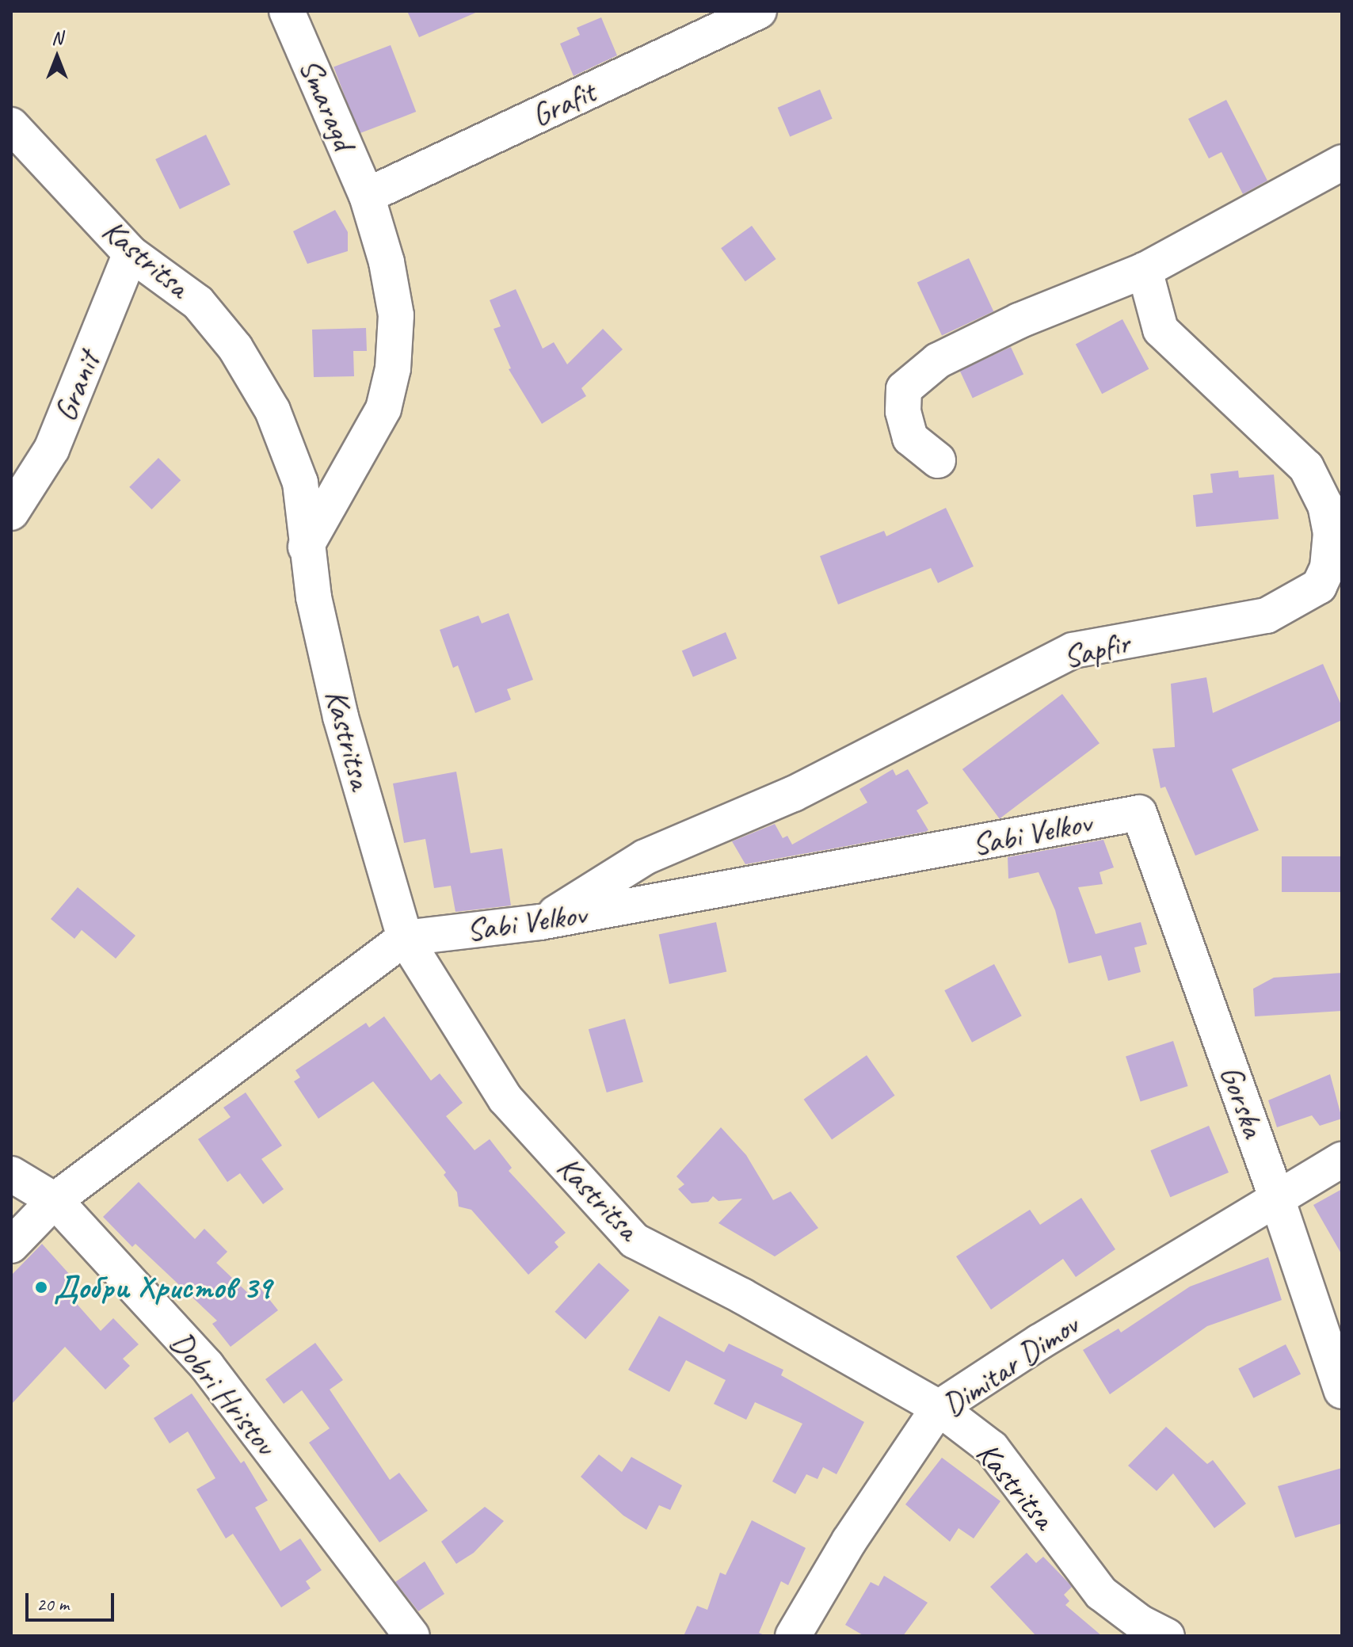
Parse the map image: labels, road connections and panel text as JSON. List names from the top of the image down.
{
  "streets": {
    "street": [
      "Smaragd",
      "Grafit",
      "Kastritsa",
      "Granit",
      "Sapfir",
      "Sabi Velkov",
      "Gorska",
      "Dimitar Dimov",
      "Dobri Hristov"
    ]
  },
  "crossings": [
    ["Smaragd", "Grafit"],
    ["Smaragd", "Kastritsa"],
    ["Kastritsa", "Granit"],
    ["Kastritsa", "Sabi Velkov"],
    ["Kastritsa", "Dimitar Dimov"],
    ["Sapfir", "Sabi Velkov"],
    ["Sabi Velkov", "Gorska"],
    ["Gorska", "Dimitar Dimov"]
  ],
  "places": ["Добри Христов 39"],
  "scale_bar": "20 m",
  "north": "top"
}
